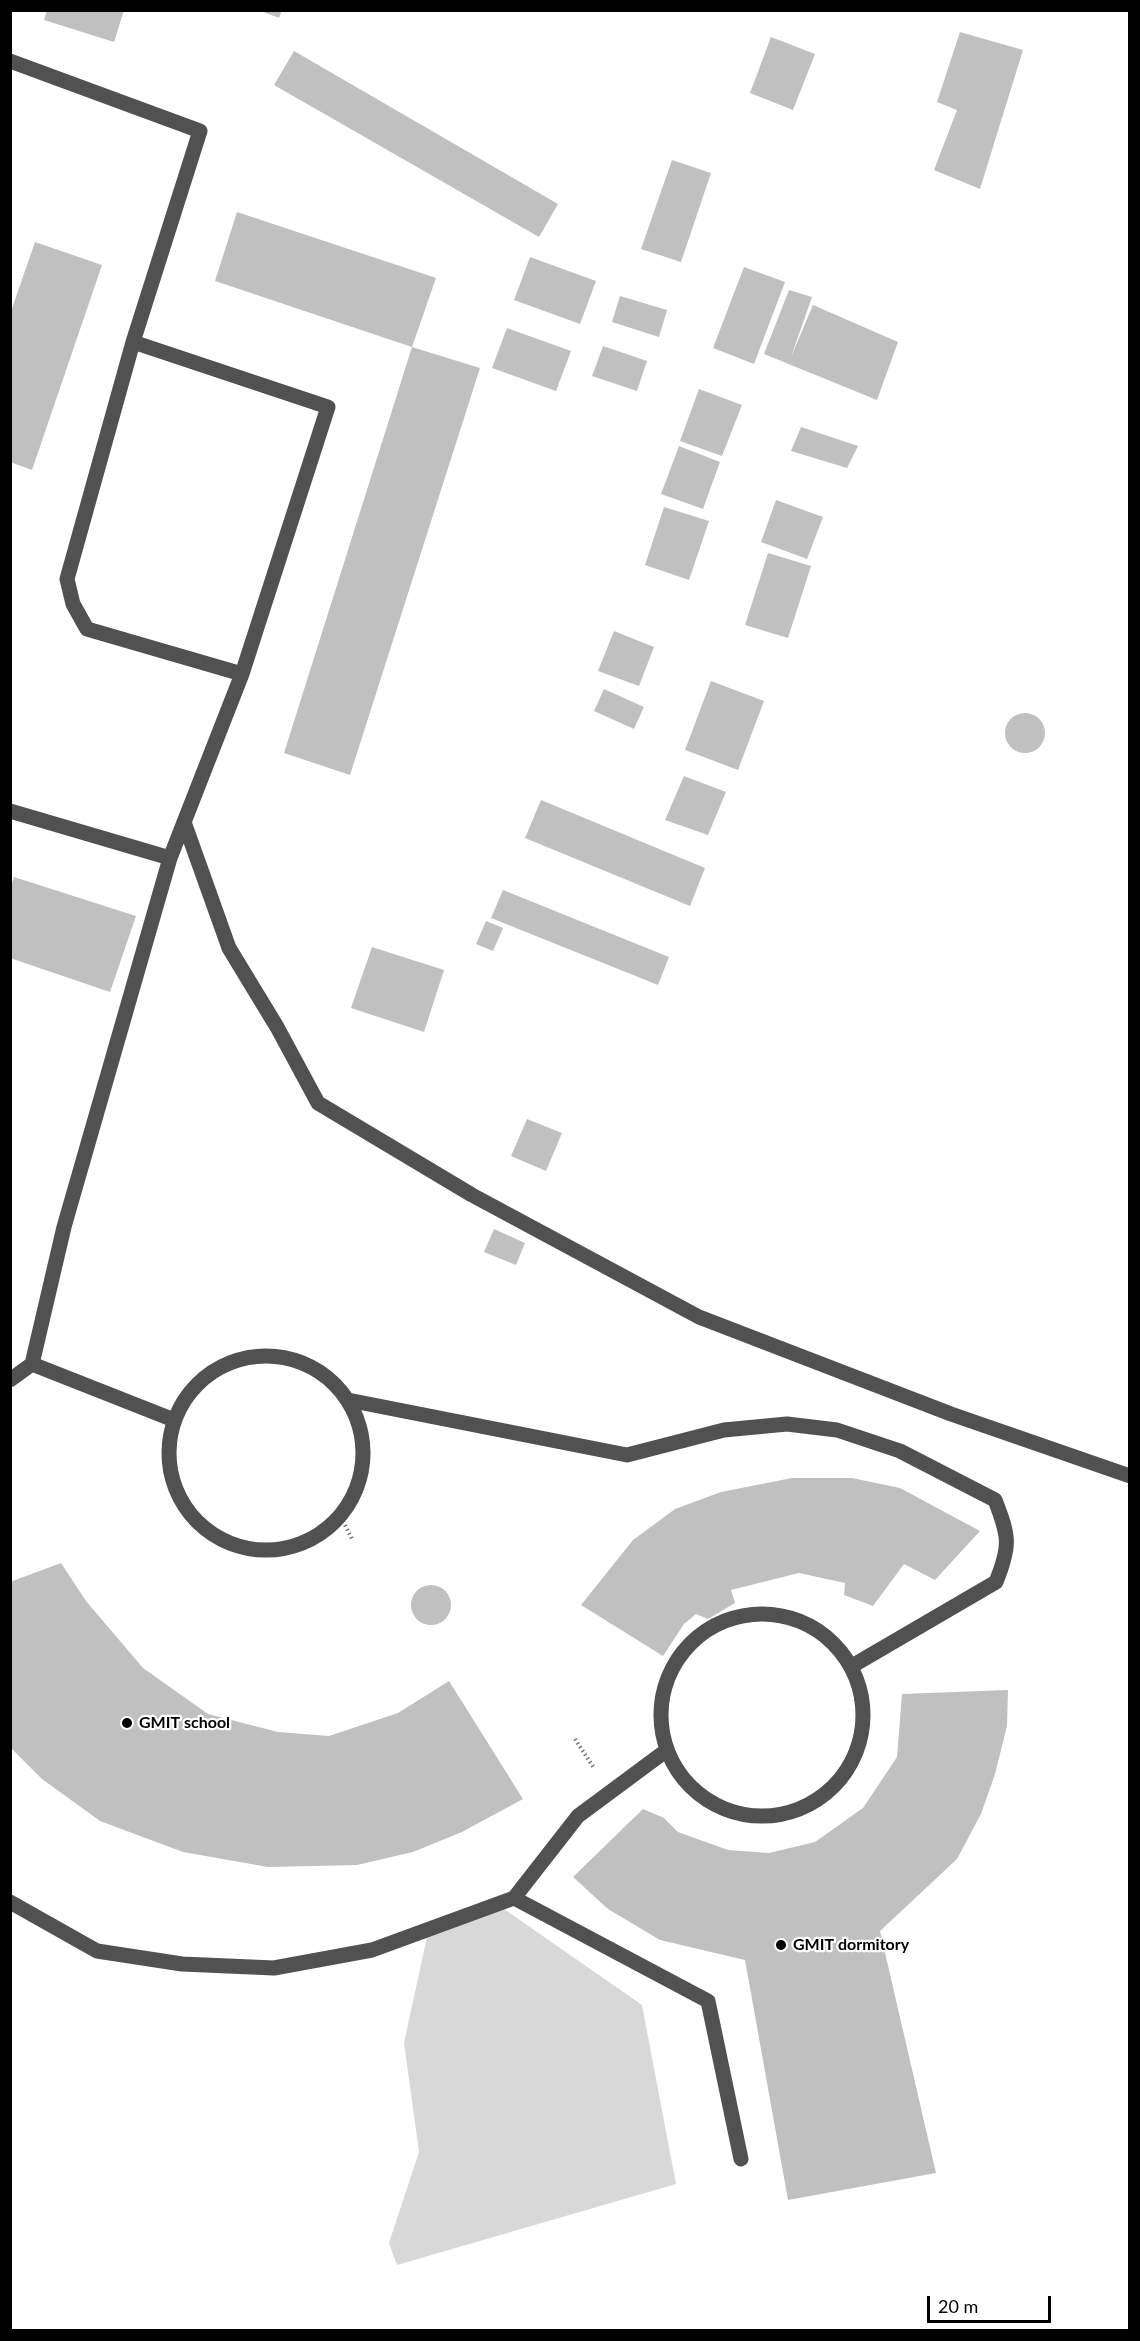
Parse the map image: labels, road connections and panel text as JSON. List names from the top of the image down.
{
  "places": ["GMIT school", "GMIT dormitory"],
  "scale_bar": "20 m"
}
